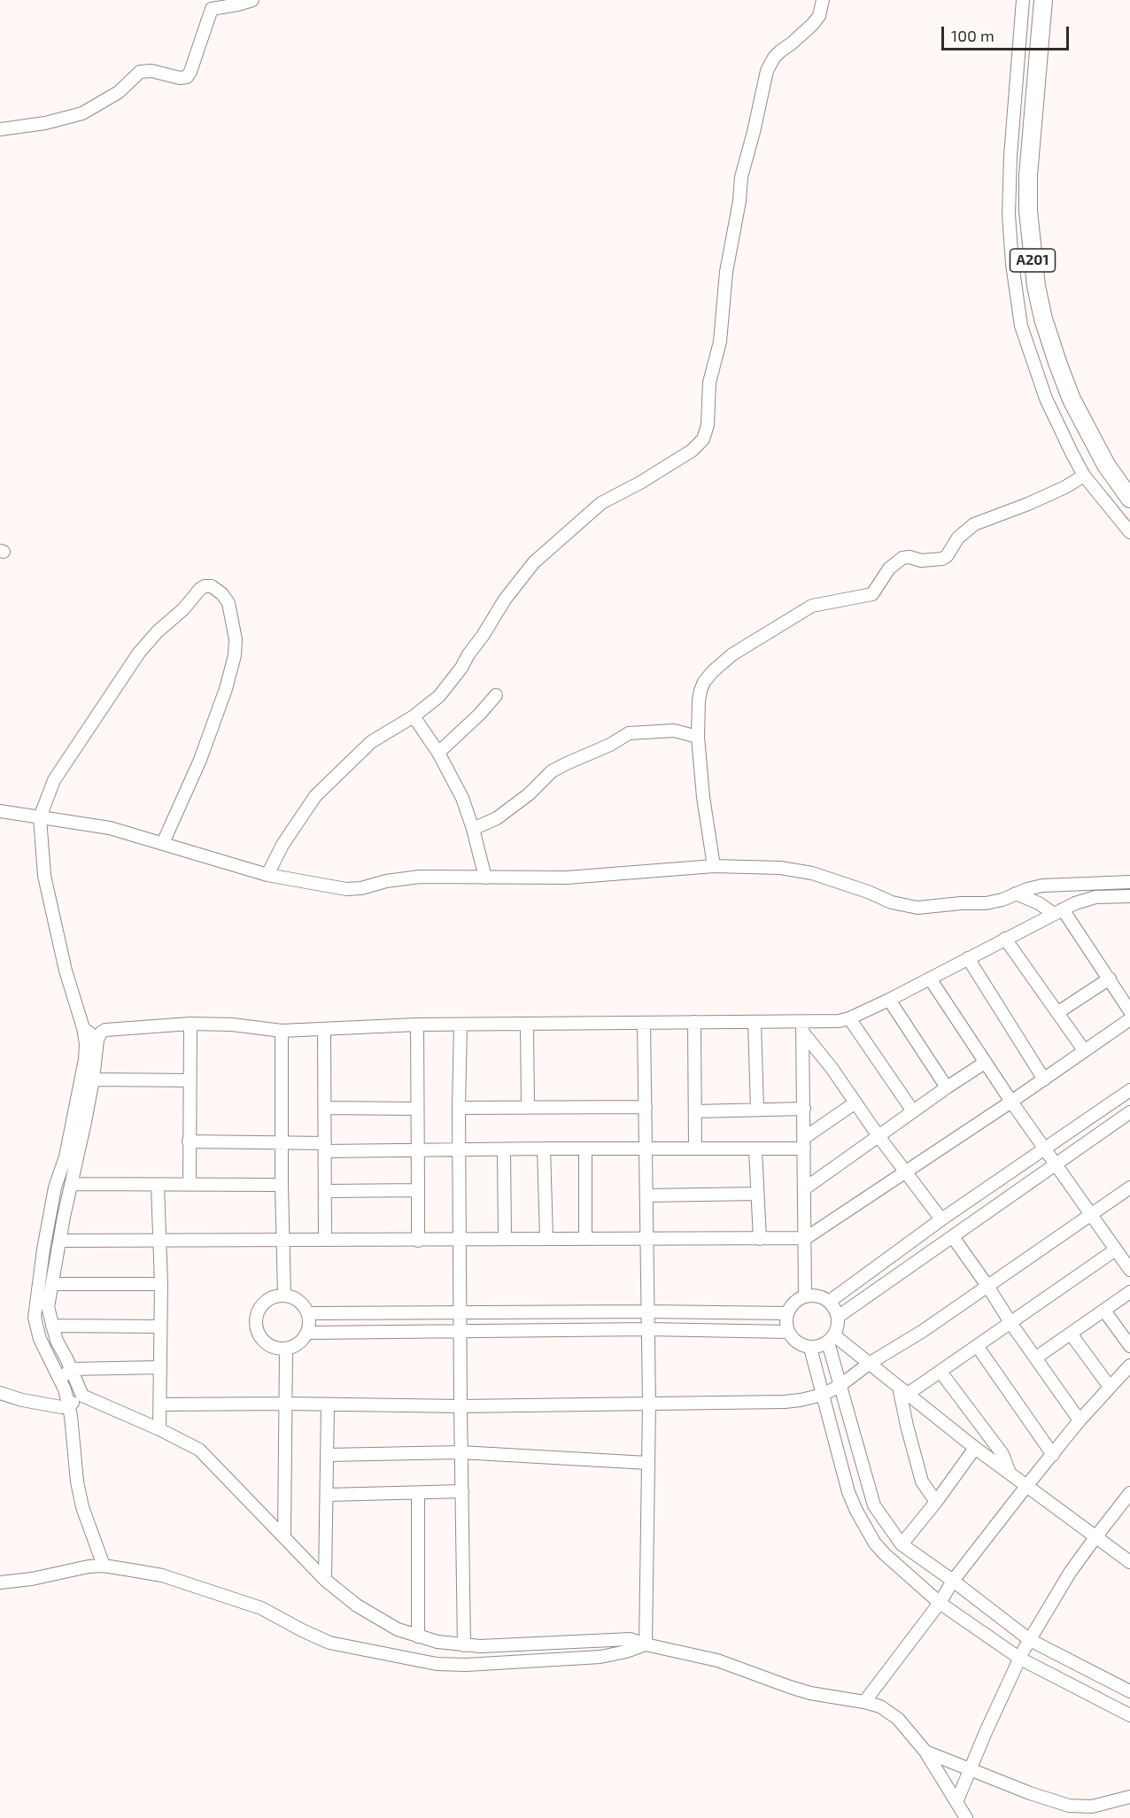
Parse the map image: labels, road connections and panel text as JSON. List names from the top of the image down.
{
  "streets": {
    "highway": ["A201"]
  },
  "scale_bar": "100 m"
}
